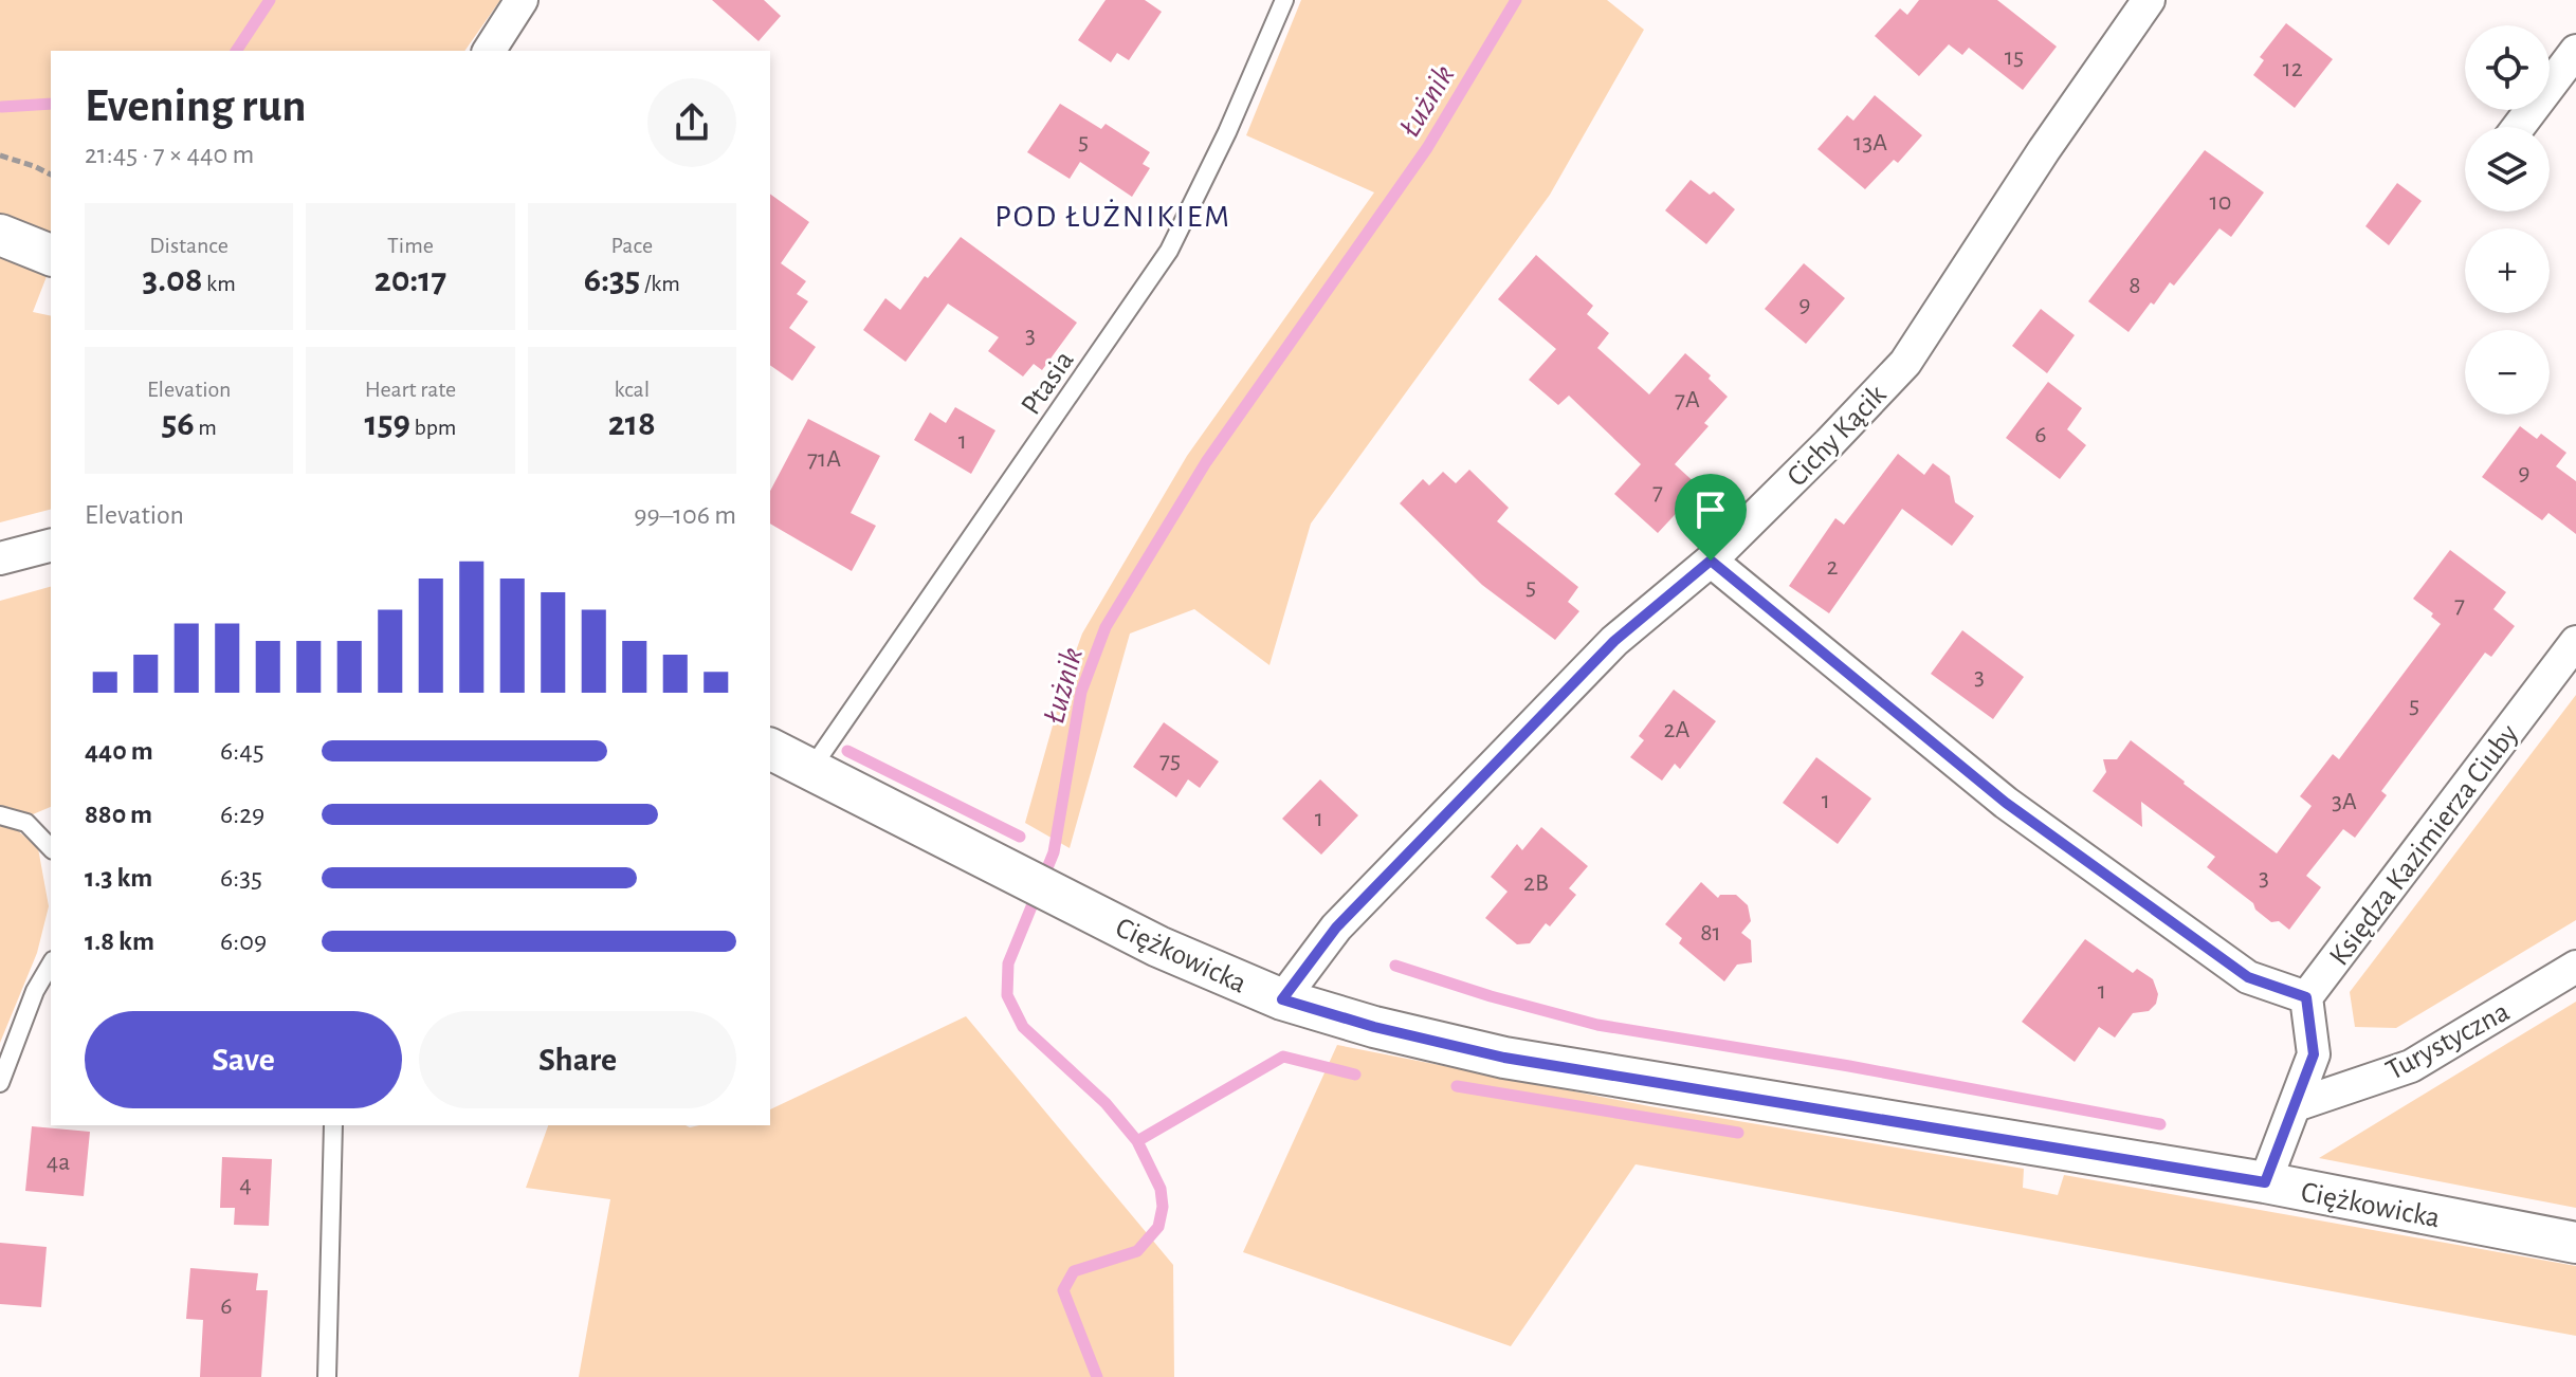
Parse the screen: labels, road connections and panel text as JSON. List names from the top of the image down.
{
  "streets": {
    "street": [
      "Cichy Kącik",
      "Księdza Kazimierza Ciuby",
      "Ciężkowicka",
      "Turystyczna"
    ],
    "lane": ["Ptasia"]
  },
  "crossings": [
    ["Ptasia", "Ciężkowicka"],
    ["Cichy Kącik", "Ciężkowicka"]
  ],
  "districts": ["POD ŁUŻNIKIEM"],
  "water": ["Łużnik"],
  "house_numbers": [
    "15",
    "12",
    "5",
    "13A",
    "10",
    "8",
    "9",
    "3",
    "7A",
    "6",
    "1",
    "71A",
    "9",
    "7",
    "2",
    "5",
    "7",
    "3",
    "5",
    "2A",
    "75",
    "1",
    "3A",
    "1",
    "3",
    "2B",
    "81",
    "1",
    "4a",
    "4",
    "6"
  ],
  "page": {
    "map_buttons": ["+", "−"],
    "heading": ["Evening run", "21:45 · 7 × 440 m"],
    "stats": [
      ["Distance", "3.08 km"],
      ["Time", "20:17"],
      ["Pace", "6:35 /km"],
      ["Elevation", "56 m"],
      ["Heart rate", "159 bpm"],
      ["kcal", "218"]
    ],
    "chart": ["Elevation", "99–106 m"],
    "list": [
      {
        "name": "440 m",
        "note": "6:45"
      },
      {
        "name": "880 m",
        "note": "6:29"
      },
      {
        "name": "1.3 km",
        "note": "6:35"
      },
      {
        "name": "1.8 km",
        "note": "6:09"
      }
    ],
    "buttons": ["Save", "Share"]
  }
}
